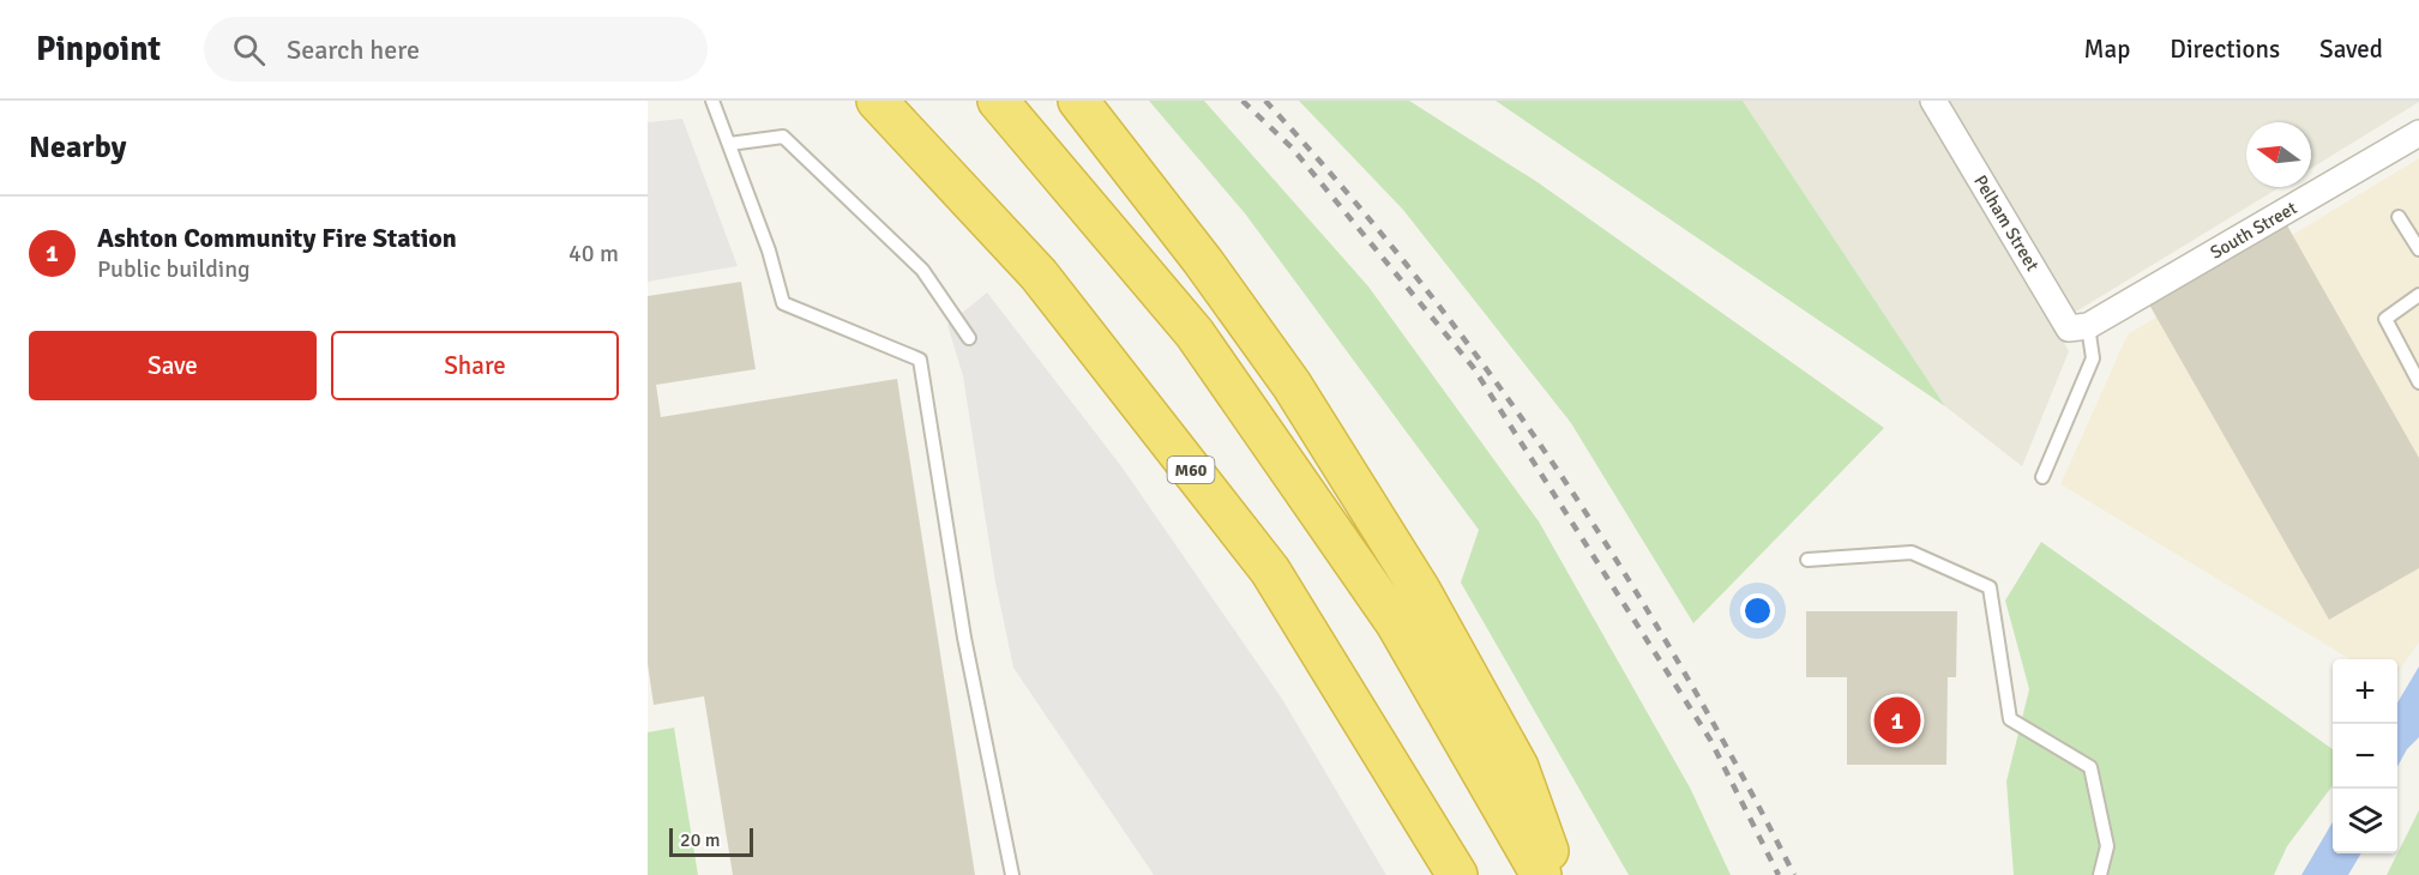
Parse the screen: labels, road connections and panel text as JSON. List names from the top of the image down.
{
  "streets": {
    "highway": ["M60"],
    "street": ["Pelham Street", "South Street"]
  },
  "crossings": [
    ["Pelham Street", "South Street"]
  ],
  "scale_bar": "20 m",
  "north": "left",
  "page": {
    "header": "Pinpoint",
    "search": "Search here",
    "nav": ["Map", "Directions", "Saved"],
    "heading": "Nearby",
    "list": [
      {
        "mark": "1",
        "name": "Ashton Community Fire Station",
        "note": "Public building",
        "value": "40 m"
      }
    ],
    "buttons": ["Save", "Share"],
    "map_buttons": ["+", "−"],
    "pins": "1",
    "scale": "20 m"
  }
}
